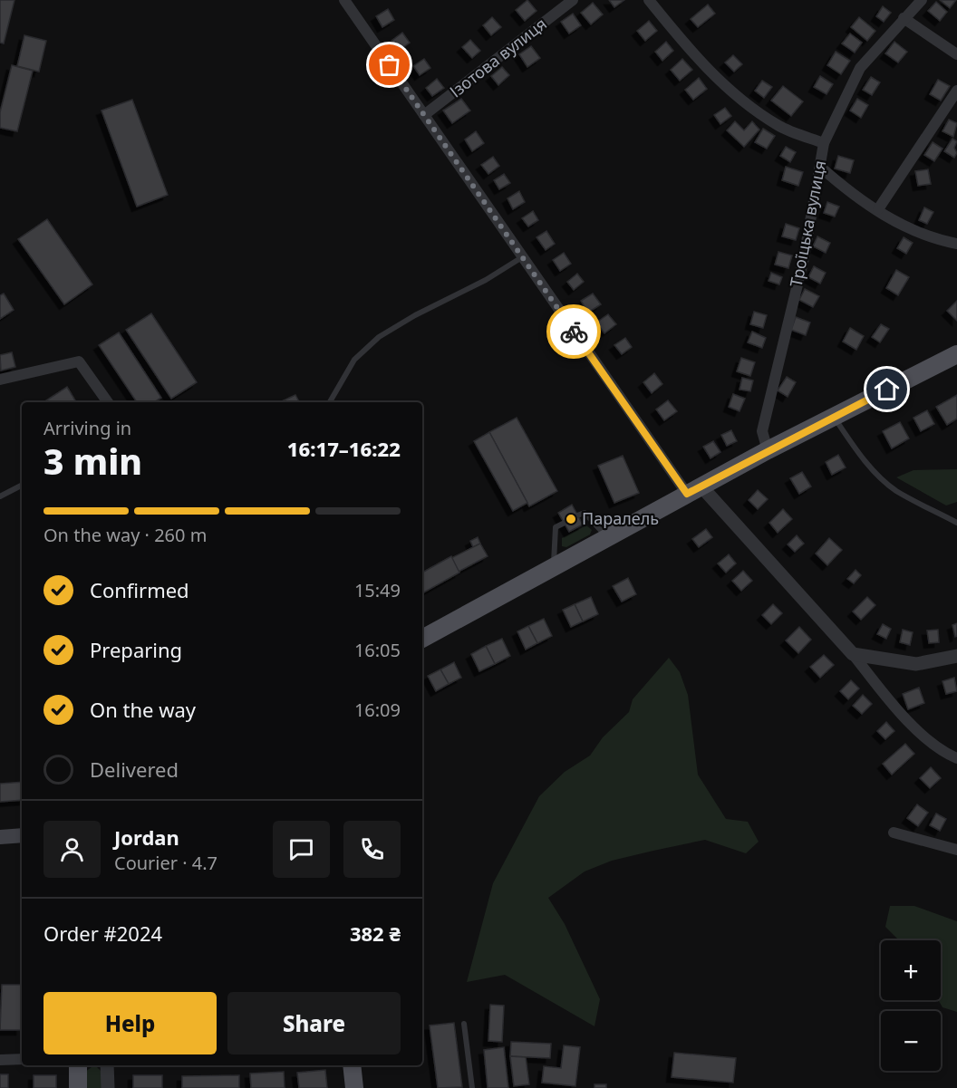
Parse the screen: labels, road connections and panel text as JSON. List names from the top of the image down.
{
  "streets": {
    "street": ["Ізотова вулиця", "Троїцька вулиця"]
  },
  "places": ["Паралель"],
  "page": {
    "heading": ["3 min", "Arriving in", "16:17–16:22"],
    "panel": [
      "Jordan",
      "Courier · 4.7",
      "Order #2024",
      "382 ₴"
    ],
    "bar": "On the way · 260 m",
    "list": [
      ["Confirmed", "15:49"],
      ["Preparing", "16:05"],
      ["On the way", "16:09"],
      "Delivered"
    ],
    "map_buttons": ["+", "−"],
    "buttons": ["Help", "Share"]
  }
}
